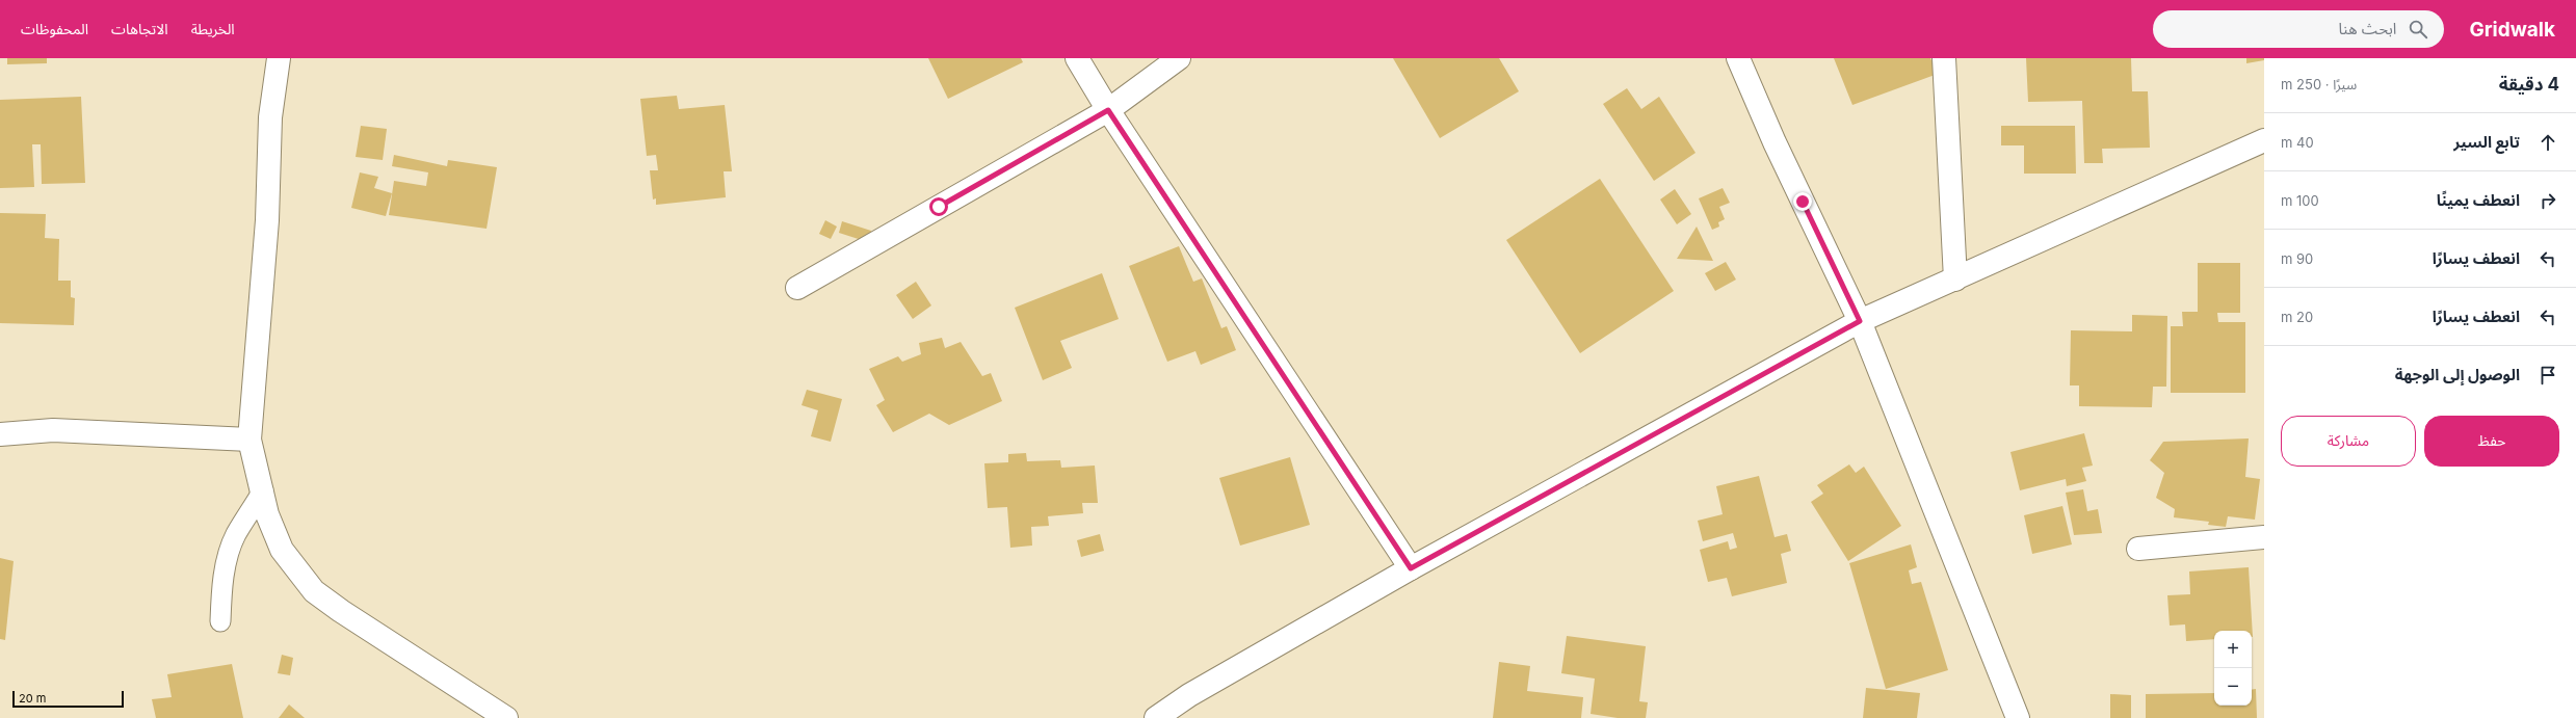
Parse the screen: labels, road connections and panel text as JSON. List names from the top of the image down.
{
  "scale_bar": "20 m",
  "page": {
    "header": "Gridwalk",
    "search": "ابحث هنا",
    "nav": ["الخريطة", "الاتجاهات", "المحفوظات"],
    "heading": ["4 دقيقة", "سيرًا · 250 m"],
    "list": [
      ["تابع السير", "40 m"],
      ["انعطف يمينًا", "100 m"],
      ["انعطف يسارًا", "90 m"],
      ["انعطف يسارًا", "20 m"],
      "الوصول إلى الوجهة"
    ],
    "buttons": ["حفظ", "مشاركة"],
    "map_buttons": ["+", "−"],
    "scale": "20 m"
  }
}
